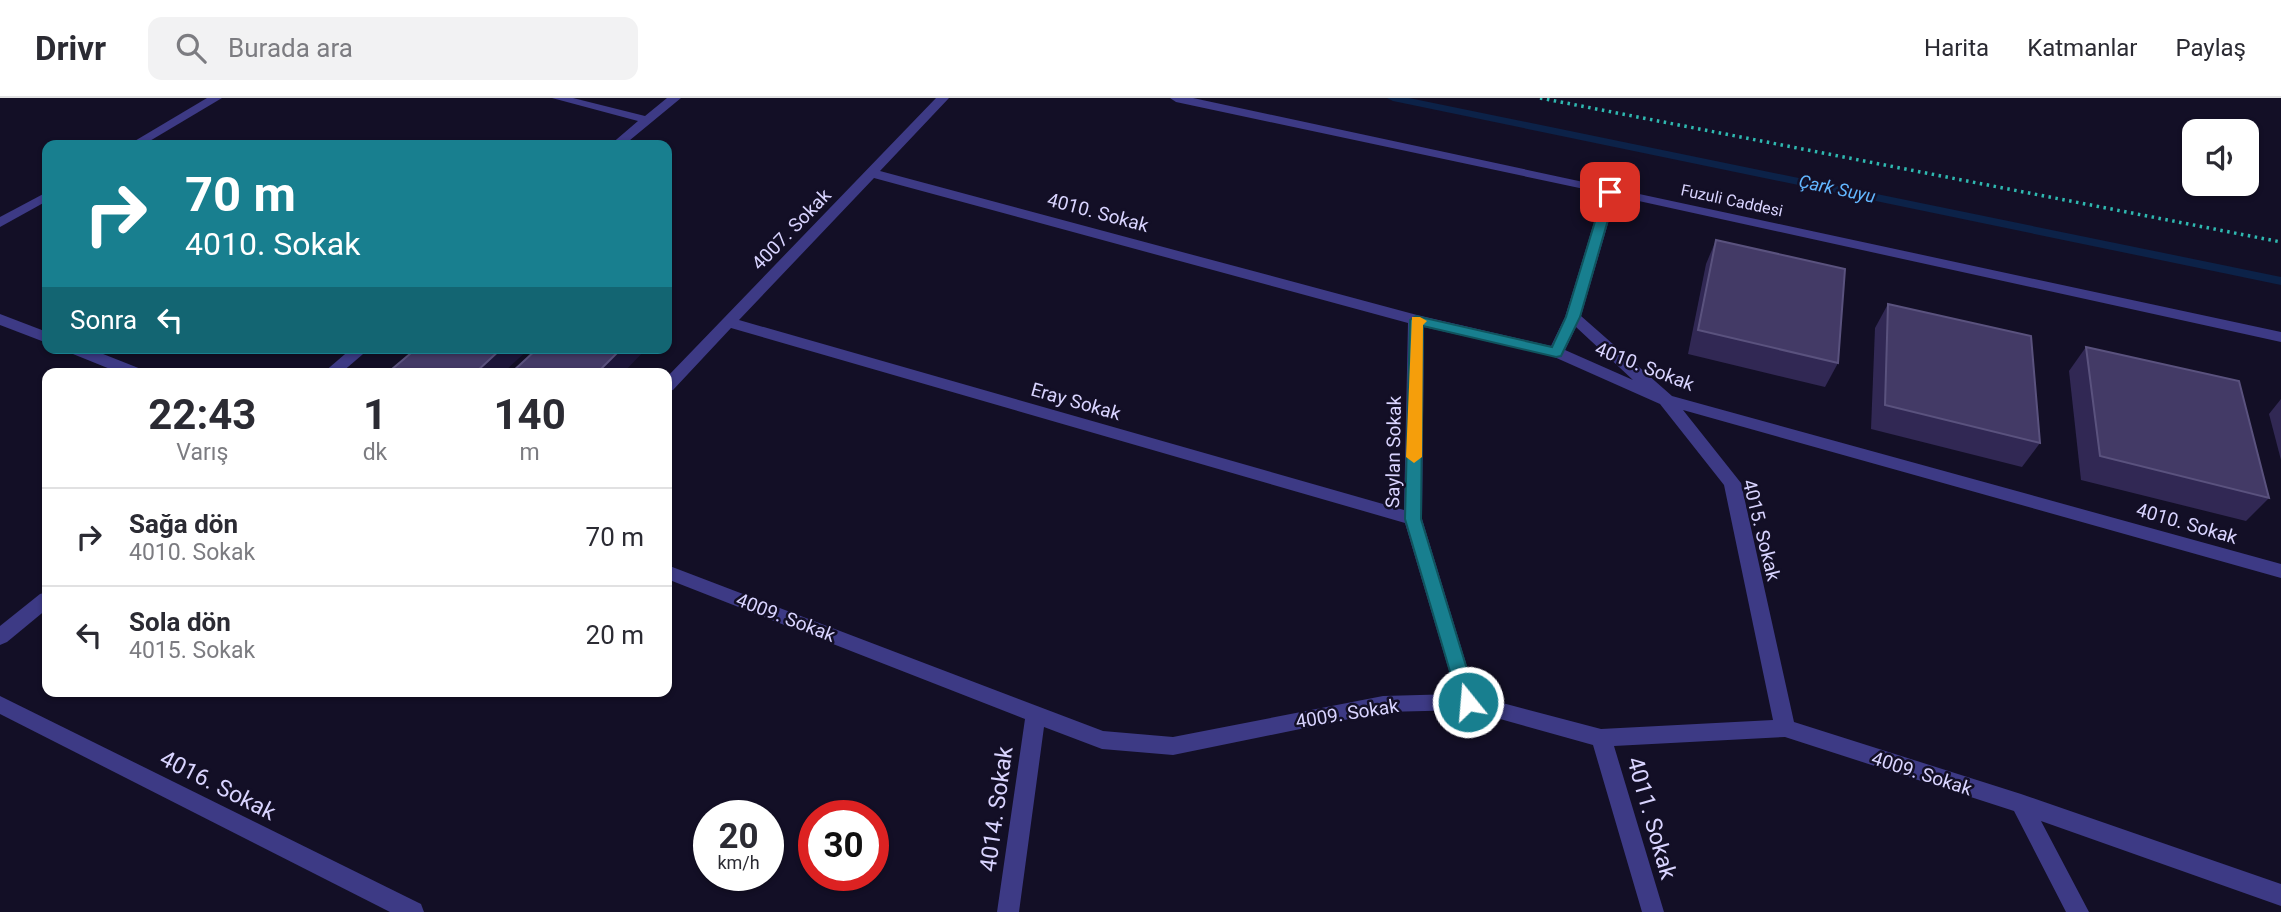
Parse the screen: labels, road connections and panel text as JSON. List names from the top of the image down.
{
  "streets": {
    "street": [
      "Fuzuli Caddesi",
      "4010. Sokak",
      "4007. Sokak",
      "Eray Sokak",
      "Saylan Sokak",
      "4015. Sokak",
      "4009. Sokak",
      "4016. Sokak",
      "4014. Sokak",
      "4011. Sokak"
    ]
  },
  "crossings": [
    ["4010. Sokak", "4007. Sokak"],
    ["4010. Sokak", "Saylan Sokak"],
    ["4010. Sokak", "4015. Sokak"],
    ["4007. Sokak", "Eray Sokak"],
    ["Eray Sokak", "Saylan Sokak"],
    ["Saylan Sokak", "4009. Sokak"],
    ["4015. Sokak", "4009. Sokak"],
    ["4009. Sokak", "4014. Sokak"],
    ["4009. Sokak", "4011. Sokak"]
  ],
  "water": ["Çark Suyu"],
  "page": {
    "header": "Drivr",
    "search": "Burada ara",
    "nav": ["Harita", "Katmanlar", "Paylaş"],
    "turn": ["70 m", "4010. Sokak"],
    "then": "Sonra",
    "eta": [
      "22:43",
      "Varış",
      "1",
      "dk",
      "140",
      "m"
    ],
    "list": [
      {
        "name": "Sağa dön",
        "note": "4010. Sokak",
        "value": "70 m"
      },
      {
        "name": "Sola dön",
        "note": "4015. Sokak",
        "value": "20 m"
      }
    ],
    "speed": "20 km/h",
    "limit": "30"
  }
}
